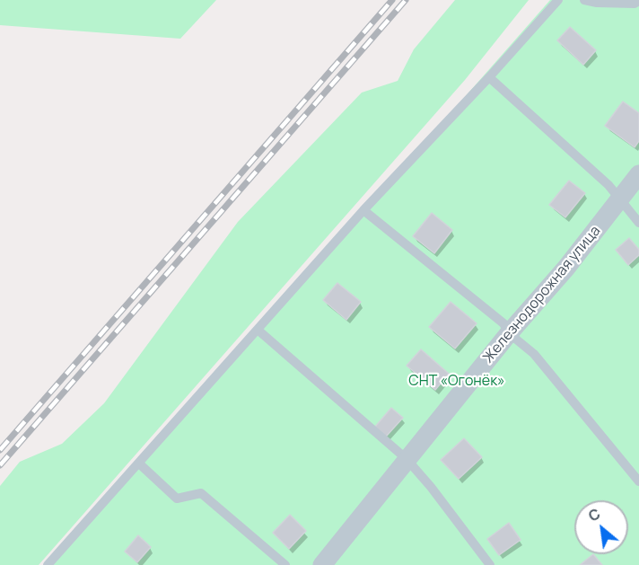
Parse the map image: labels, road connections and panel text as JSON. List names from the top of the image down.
{
  "streets": {
    "street": ["Железнодорожная улица"]
  },
  "parks": ["СНТ «Огонёк»"],
  "north": "top left"
}
